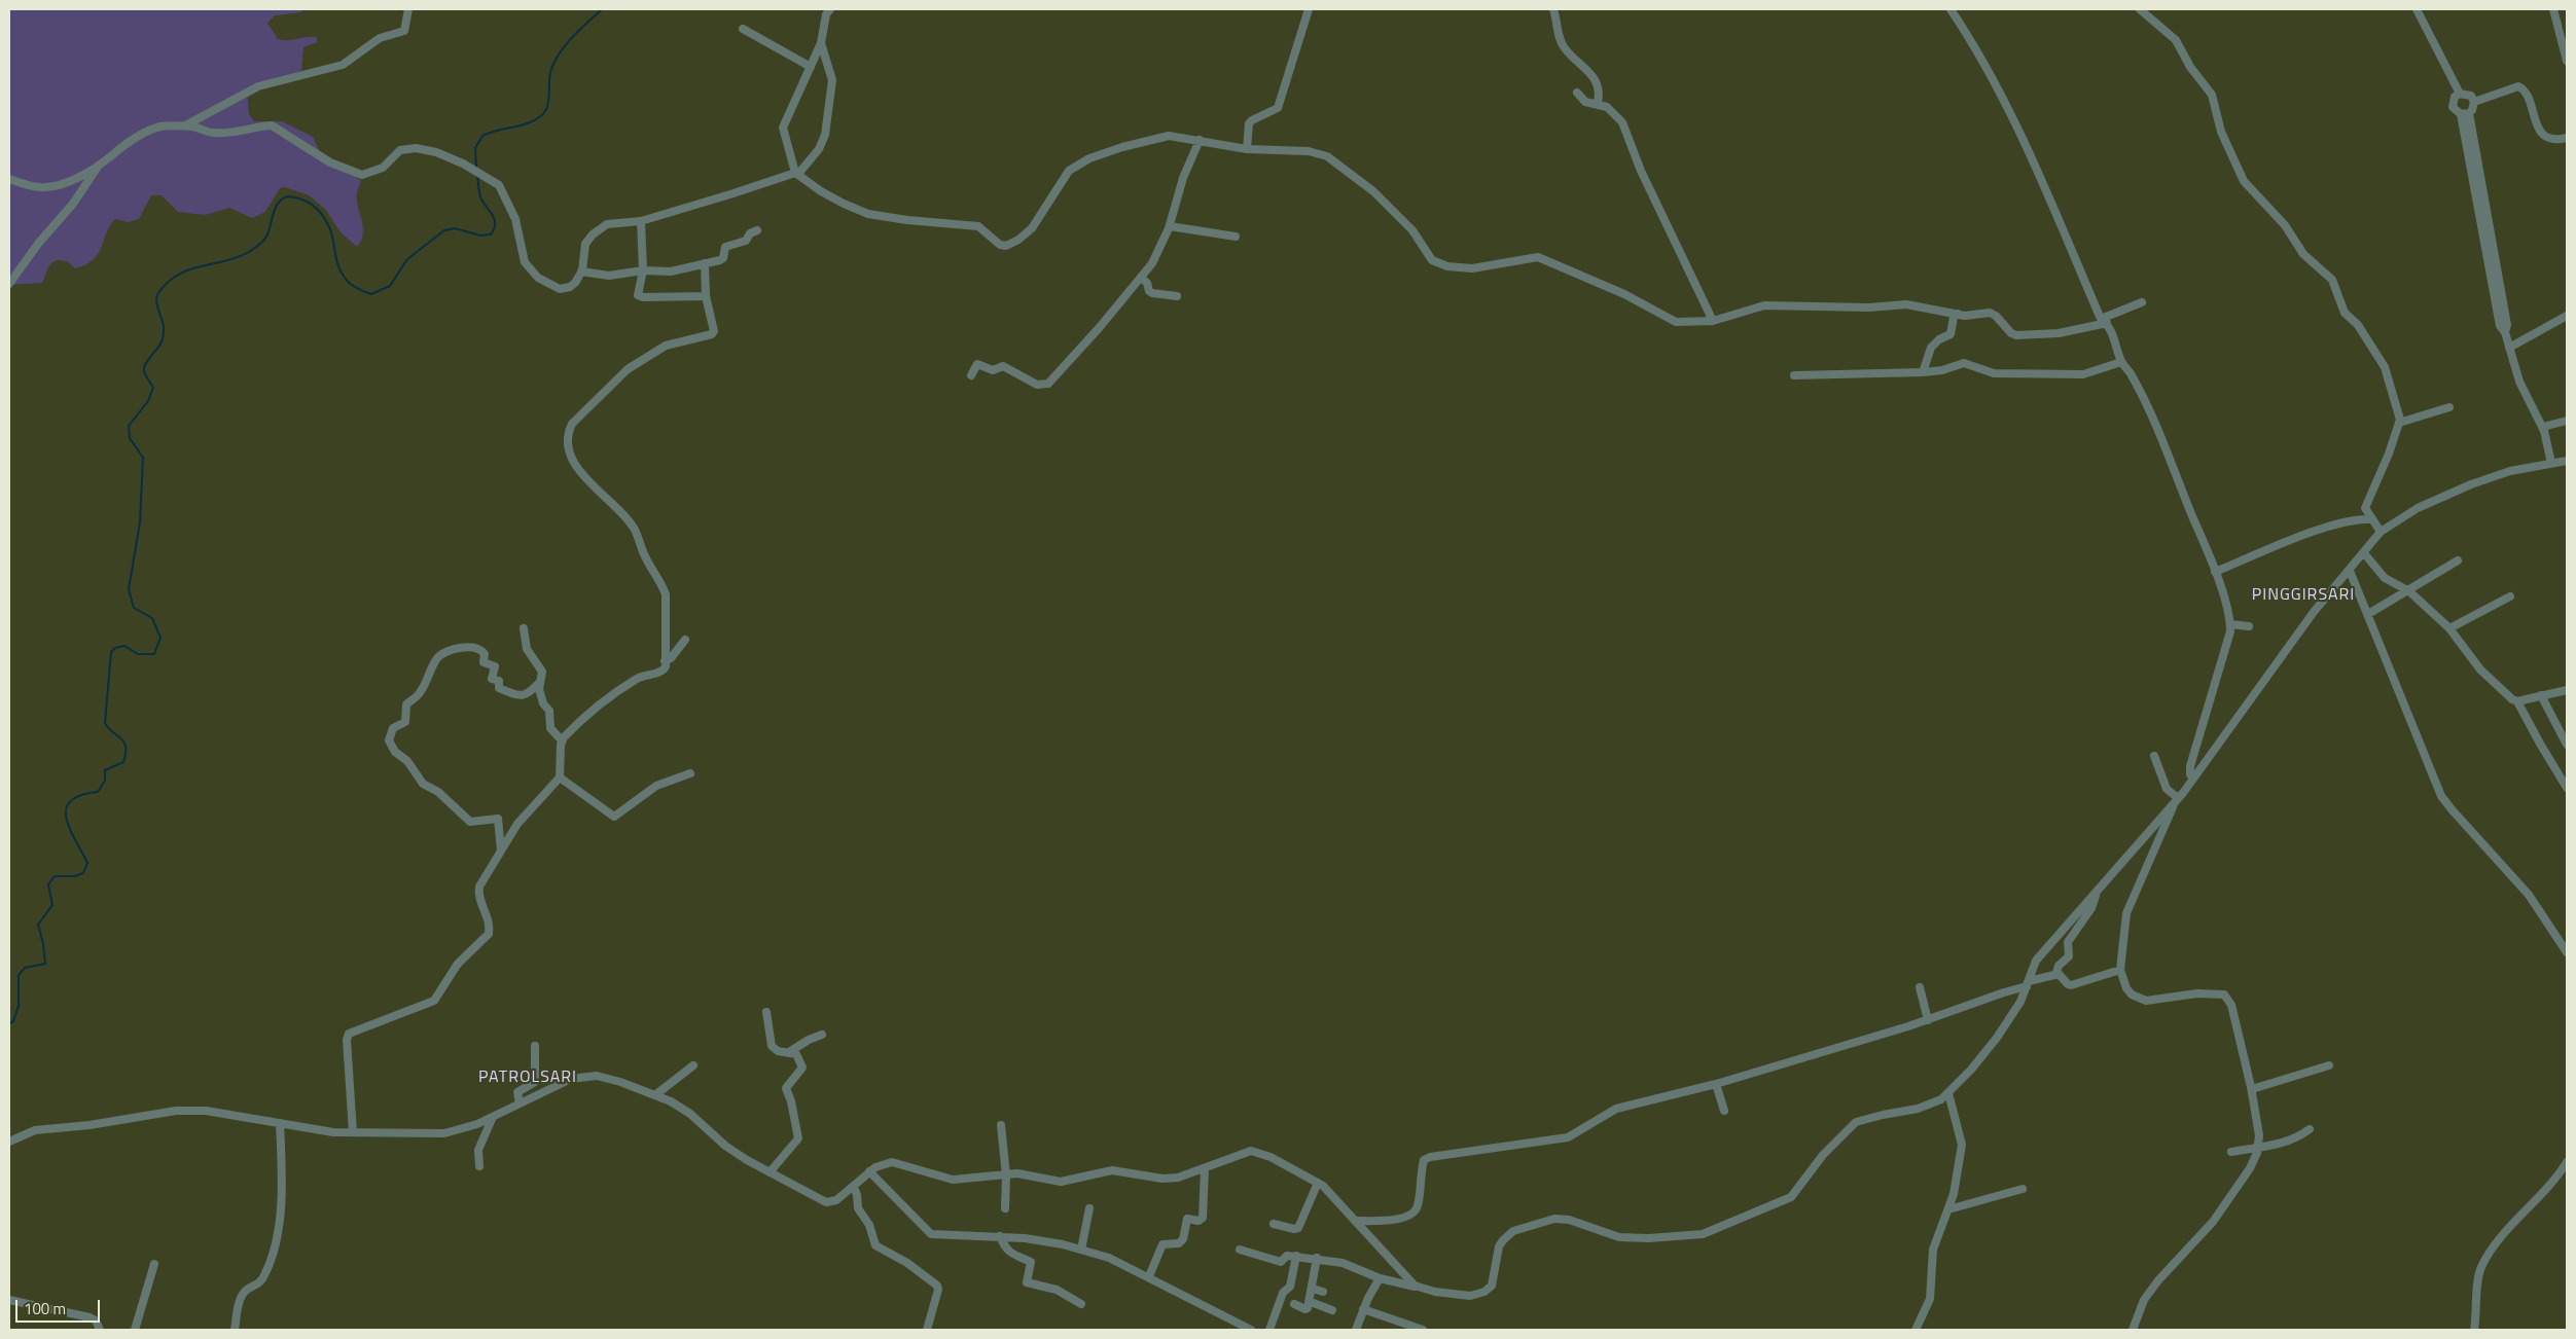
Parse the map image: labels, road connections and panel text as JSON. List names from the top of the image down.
{
  "districts": ["PINGGIRSARI", "PATROLSARI"],
  "scale_bar": "100 m"
}
